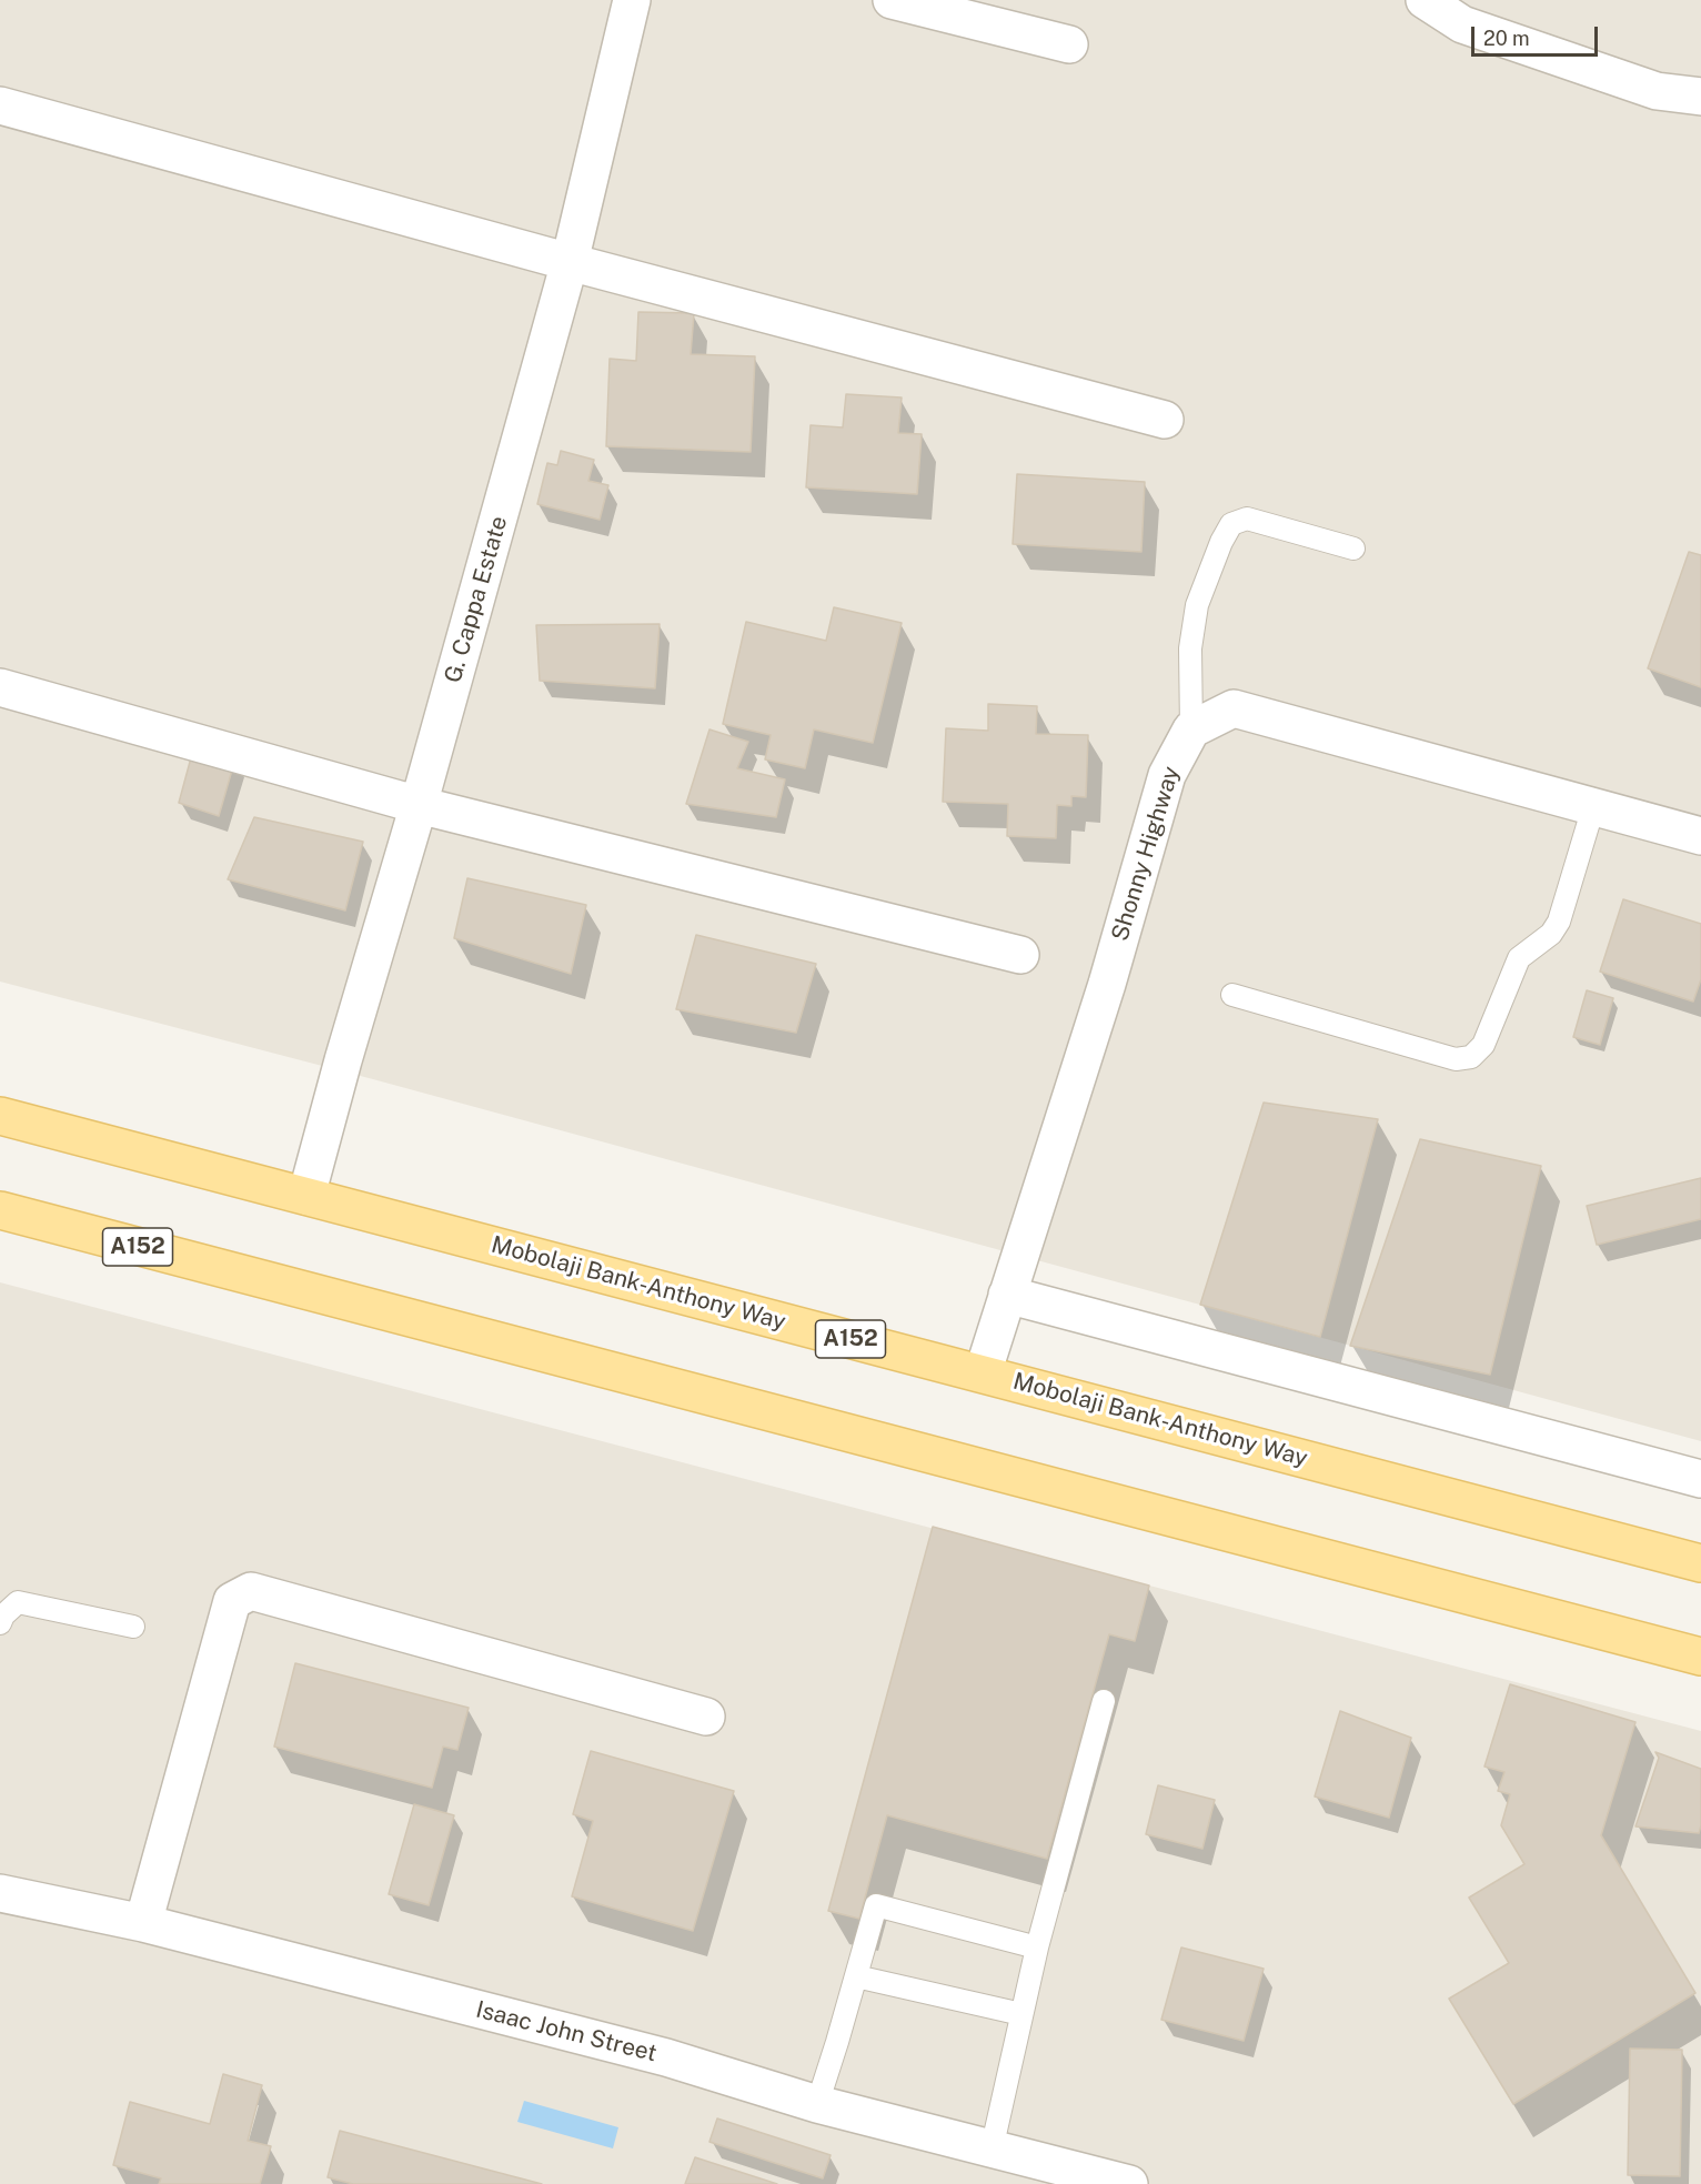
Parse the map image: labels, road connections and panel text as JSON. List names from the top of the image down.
{
  "streets": {
    "main road": ["A152", "Mobolaji Bank-Anthony Way"],
    "street": ["G. Cappa Estate", "Shonny Highway", "Isaac John Street"]
  },
  "crossings": [
    ["G. Cappa Estate", "Mobolaji Bank-Anthony Way"],
    ["Shonny Highway", "Mobolaji Bank-Anthony Way"]
  ],
  "scale_bar": "20 m"
}
